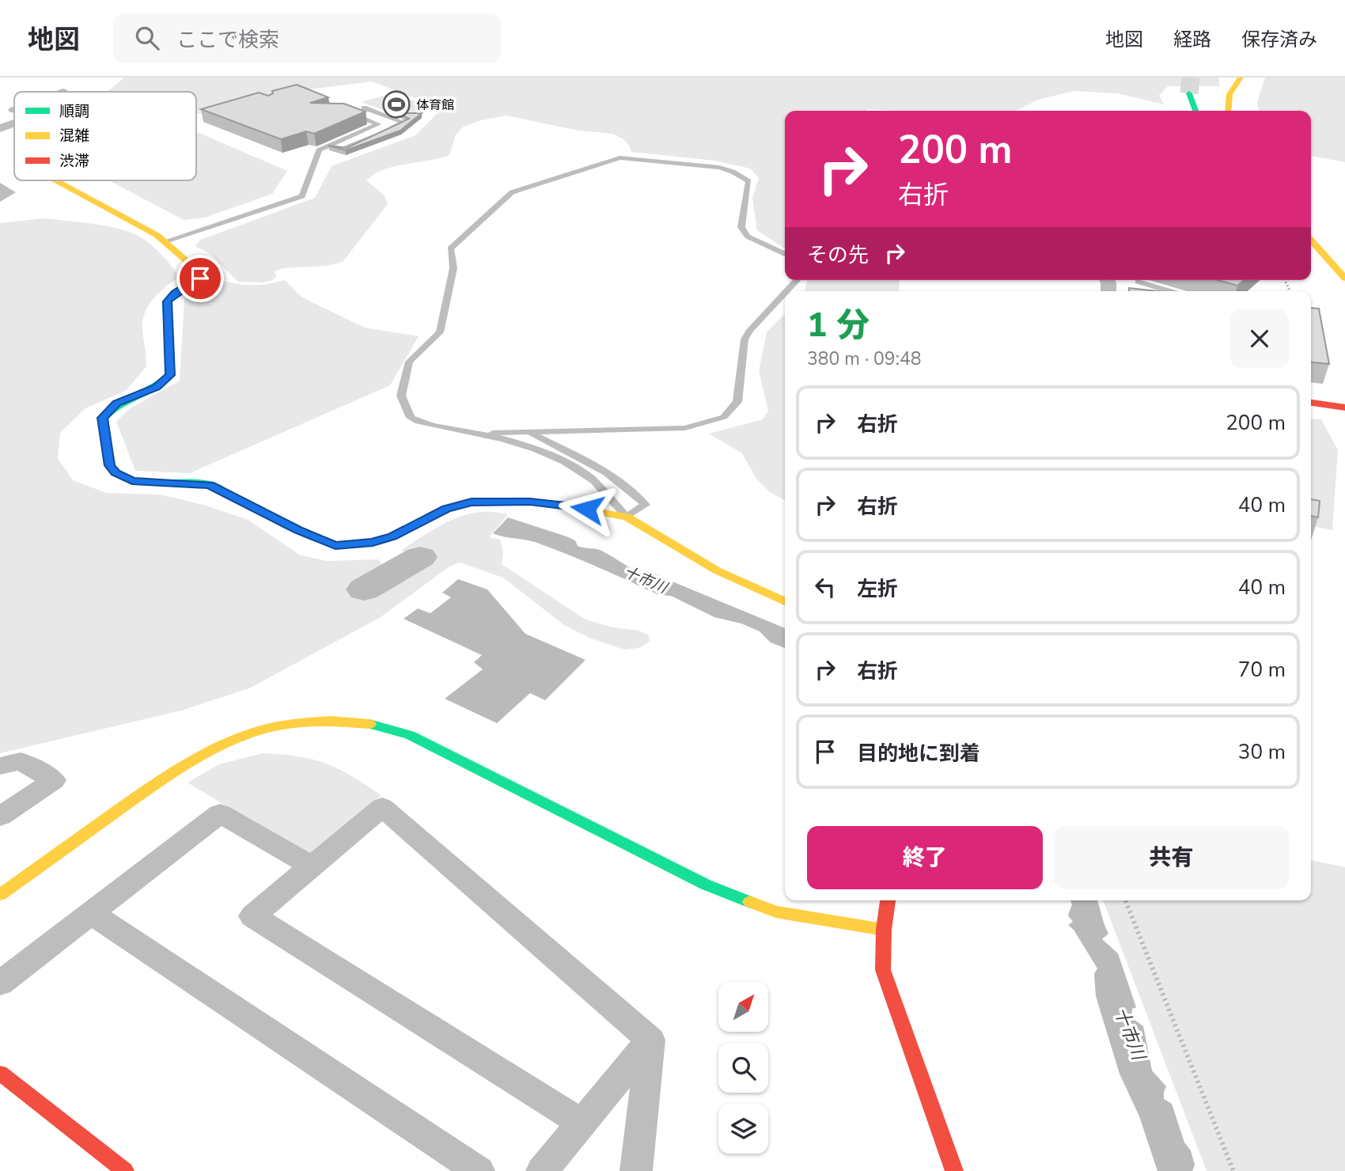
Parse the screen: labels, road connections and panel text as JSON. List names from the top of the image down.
{
  "water": ["十市川"],
  "places": {
    "sports": ["体育館"]
  },
  "legend": ["順調", "混雑", "渋滞"],
  "north": "top right",
  "page": {
    "header": "地図",
    "search": "ここで検索",
    "nav": ["地図", "経路", "保存済み"],
    "turn": ["200 m", "右折"],
    "then": "その先",
    "heading": ["1 分", "380 m · 09:48"],
    "list": [
      {
        "name": "右折",
        "value": "200 m"
      },
      {
        "name": "右折",
        "value": "40 m"
      },
      {
        "name": "左折",
        "value": "40 m"
      },
      {
        "name": "右折",
        "value": "70 m"
      },
      {
        "name": "目的地に到着",
        "value": "30 m"
      }
    ],
    "buttons": ["終了", "共有"]
  }
}
